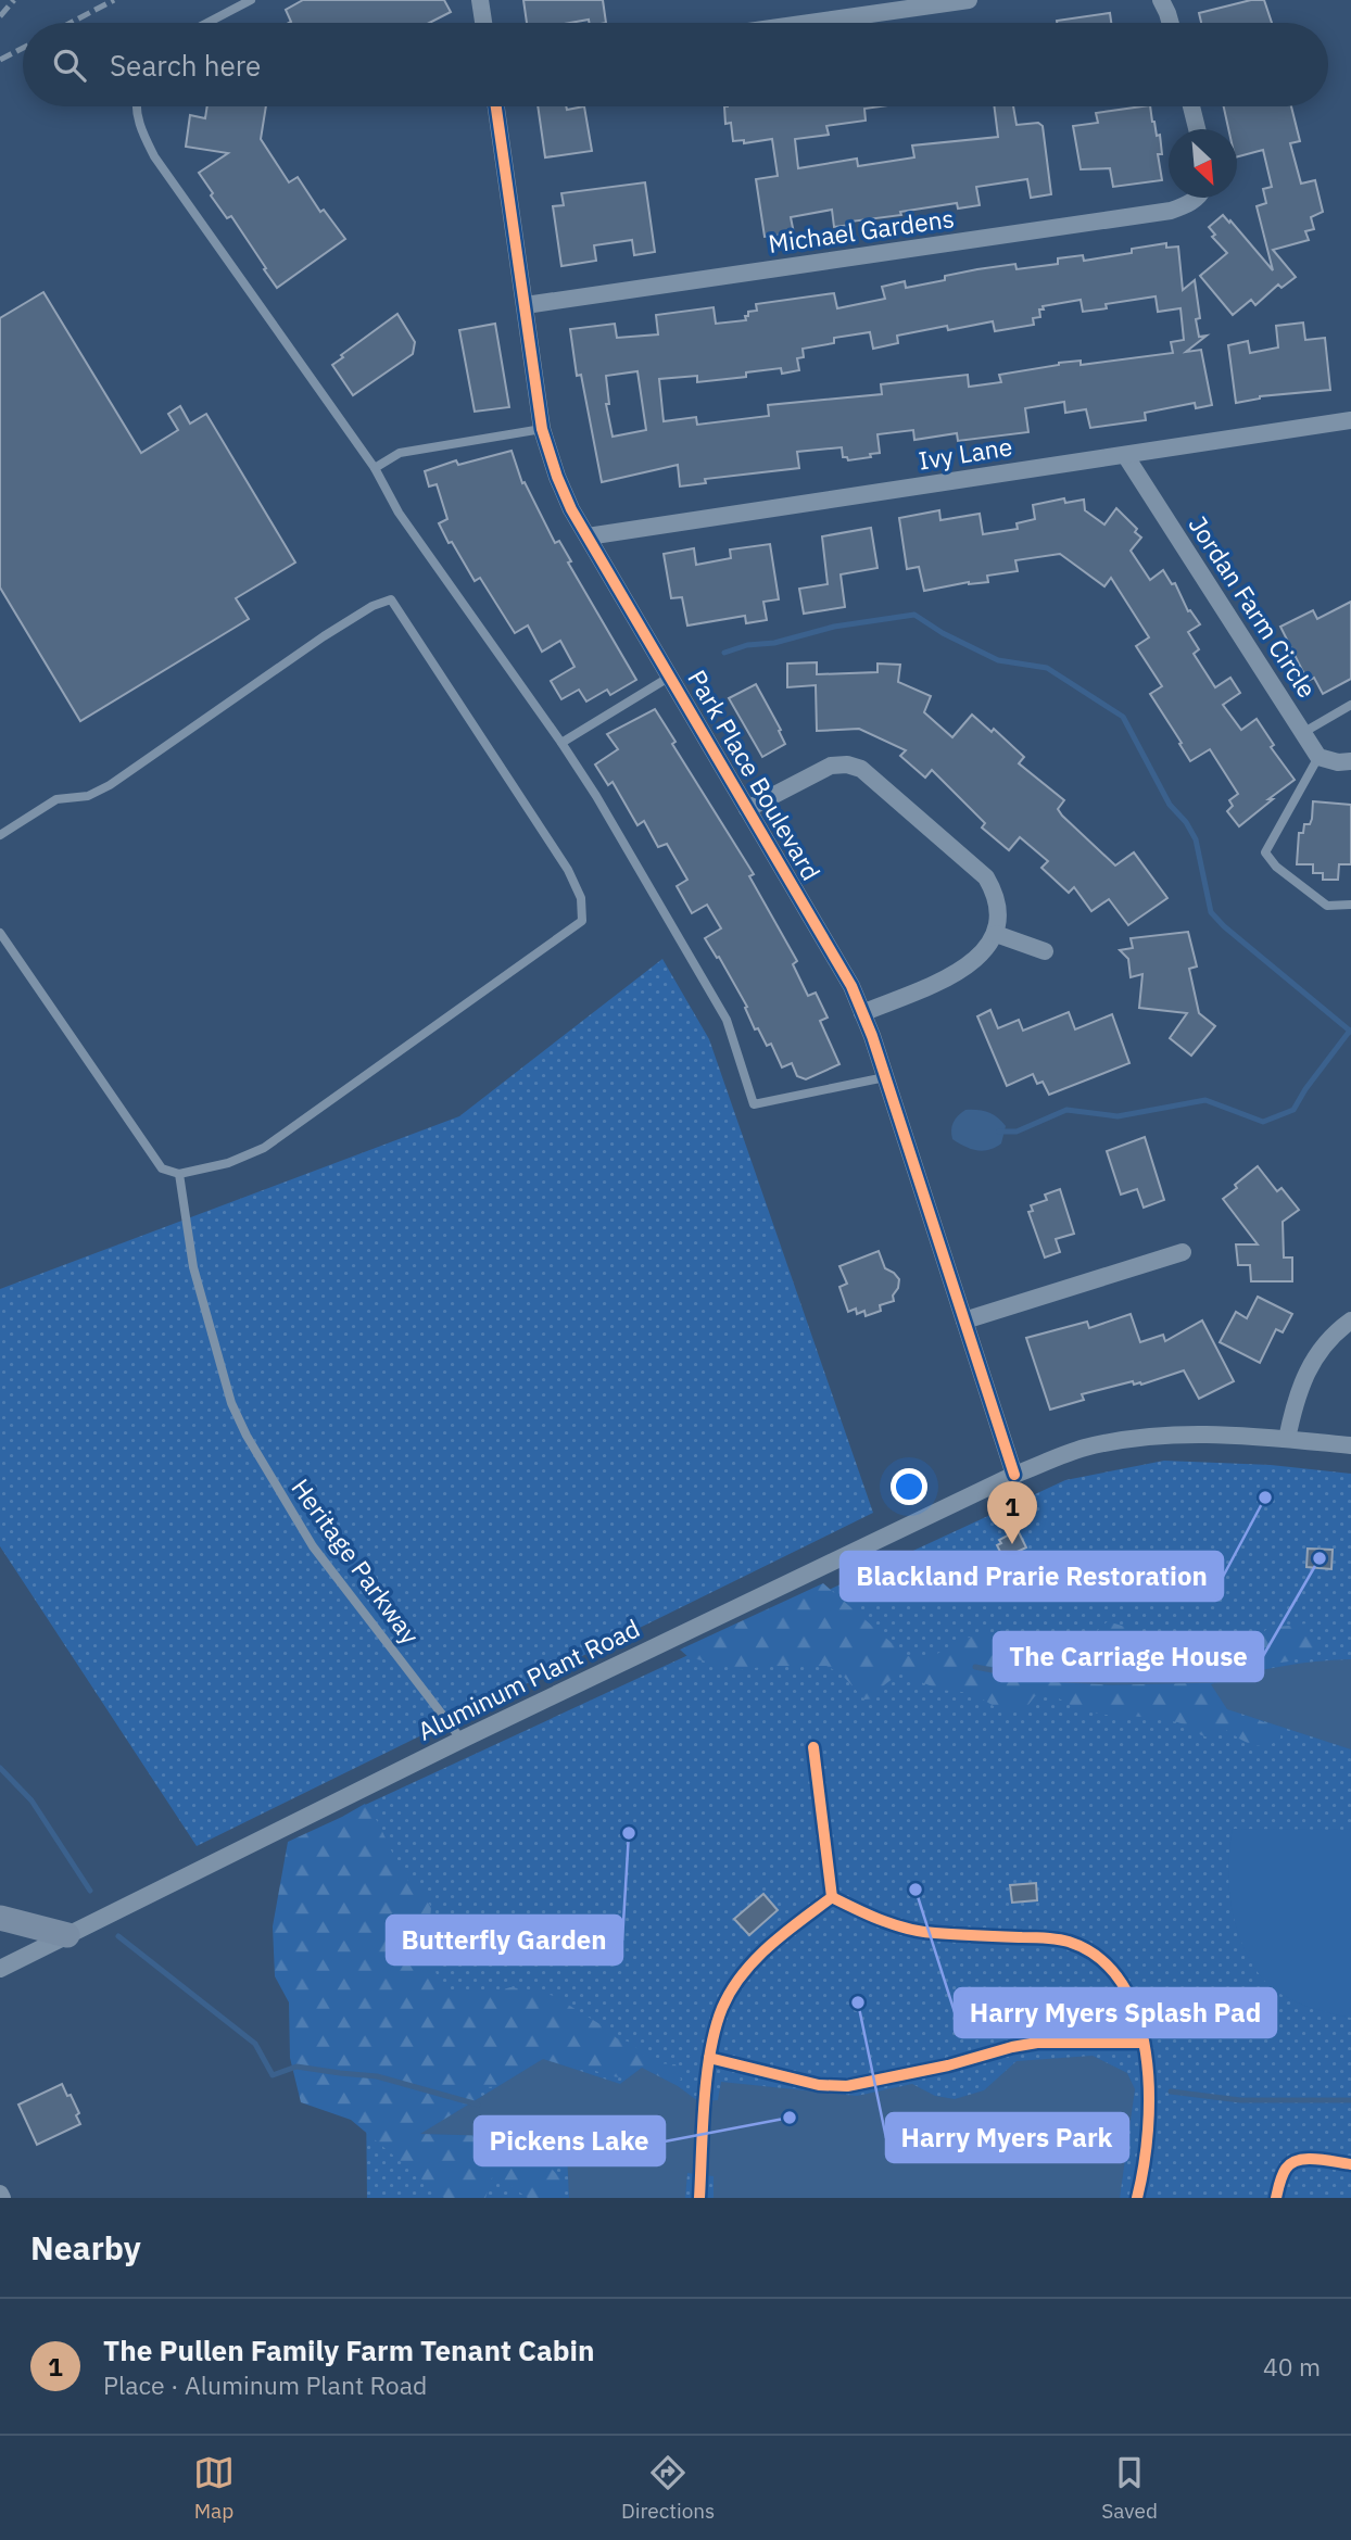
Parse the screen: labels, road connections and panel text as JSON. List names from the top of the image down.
{
  "streets": {
    "street": [
      "Michael Gardens",
      "Ivy Lane",
      "Jordan Farm Circle",
      "Park Place Boulevard",
      "Aluminum Plant Road"
    ],
    "lane": ["Heritage Parkway"]
  },
  "crossings": [
    ["Michael Gardens", "Park Place Boulevard"],
    ["Ivy Lane", "Jordan Farm Circle"],
    ["Ivy Lane", "Park Place Boulevard"],
    ["Park Place Boulevard", "Aluminum Plant Road"],
    ["Heritage Parkway", "Aluminum Plant Road"]
  ],
  "places": [
    "Blackland Prarie Restoration",
    "The Carriage House",
    "Butterfly Garden",
    "Harry Myers Splash Pad",
    "Harry Myers Park",
    "Pickens Lake"
  ],
  "north": "bottom right",
  "page": {
    "search": "Search here",
    "pins": "1",
    "heading": "Nearby",
    "list": [
      {
        "mark": "1",
        "name": "The Pullen Family Farm Tenant Cabin",
        "note": "Place · Aluminum Plant Road",
        "value": "40 m"
      }
    ],
    "nav": ["Map", "Directions", "Saved"]
  }
}
